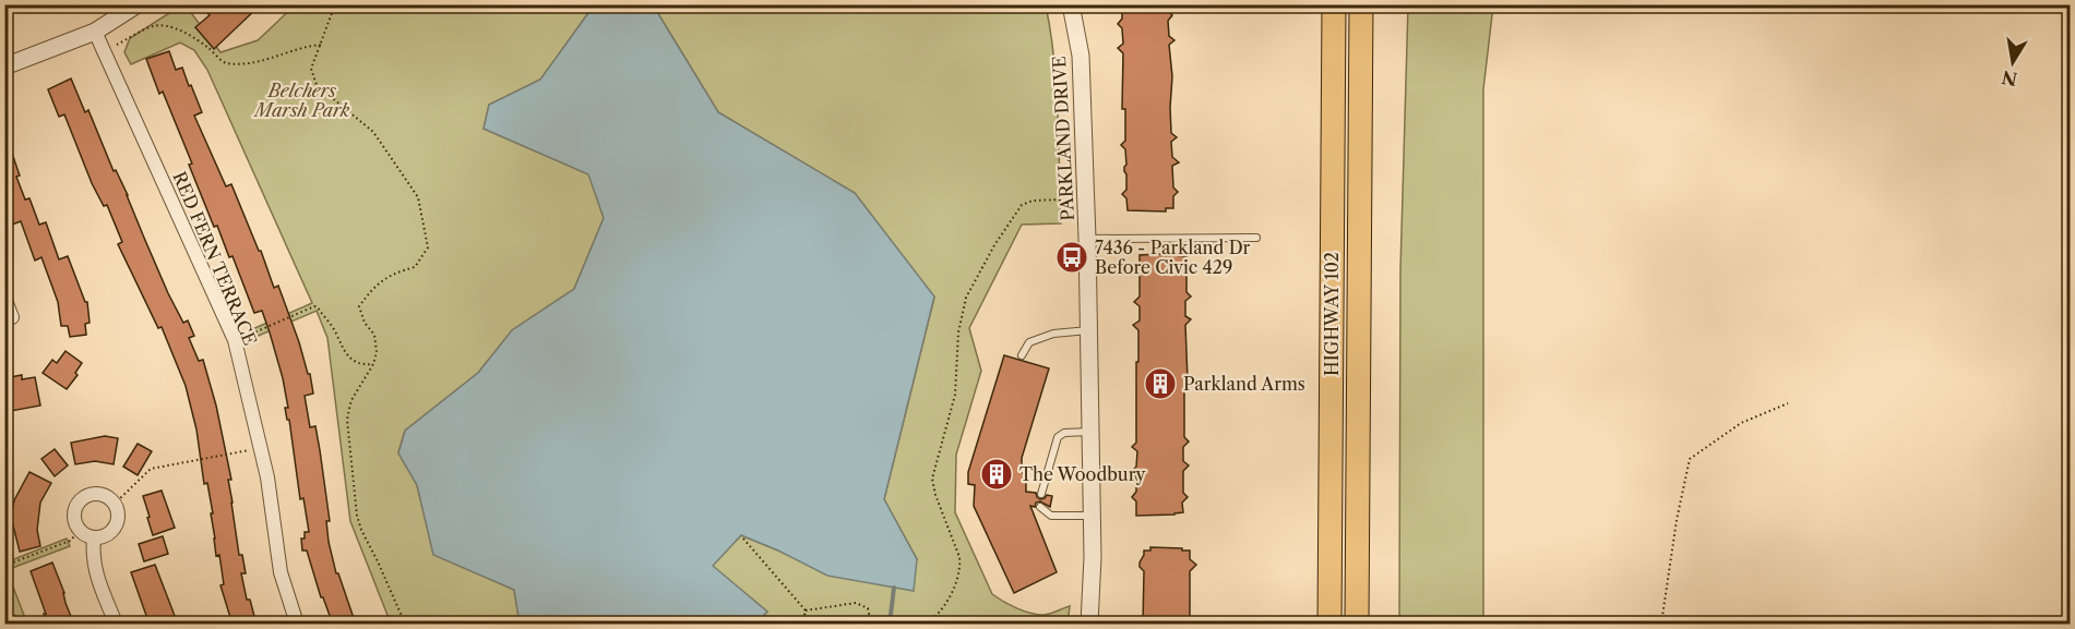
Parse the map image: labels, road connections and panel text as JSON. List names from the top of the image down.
{
  "streets": {
    "highway": ["HIGHWAY 102"],
    "street": ["PARKLAND DRIVE", "RED FERN TERRACE"]
  },
  "parks": ["Belchers Marsh Park"],
  "places": {
    "bus stop": ["7436 - Parkland Dr Before Civic 429"],
    "building": ["Parkland Arms", "The Woodbury"]
  },
  "north": "bottom"
}
